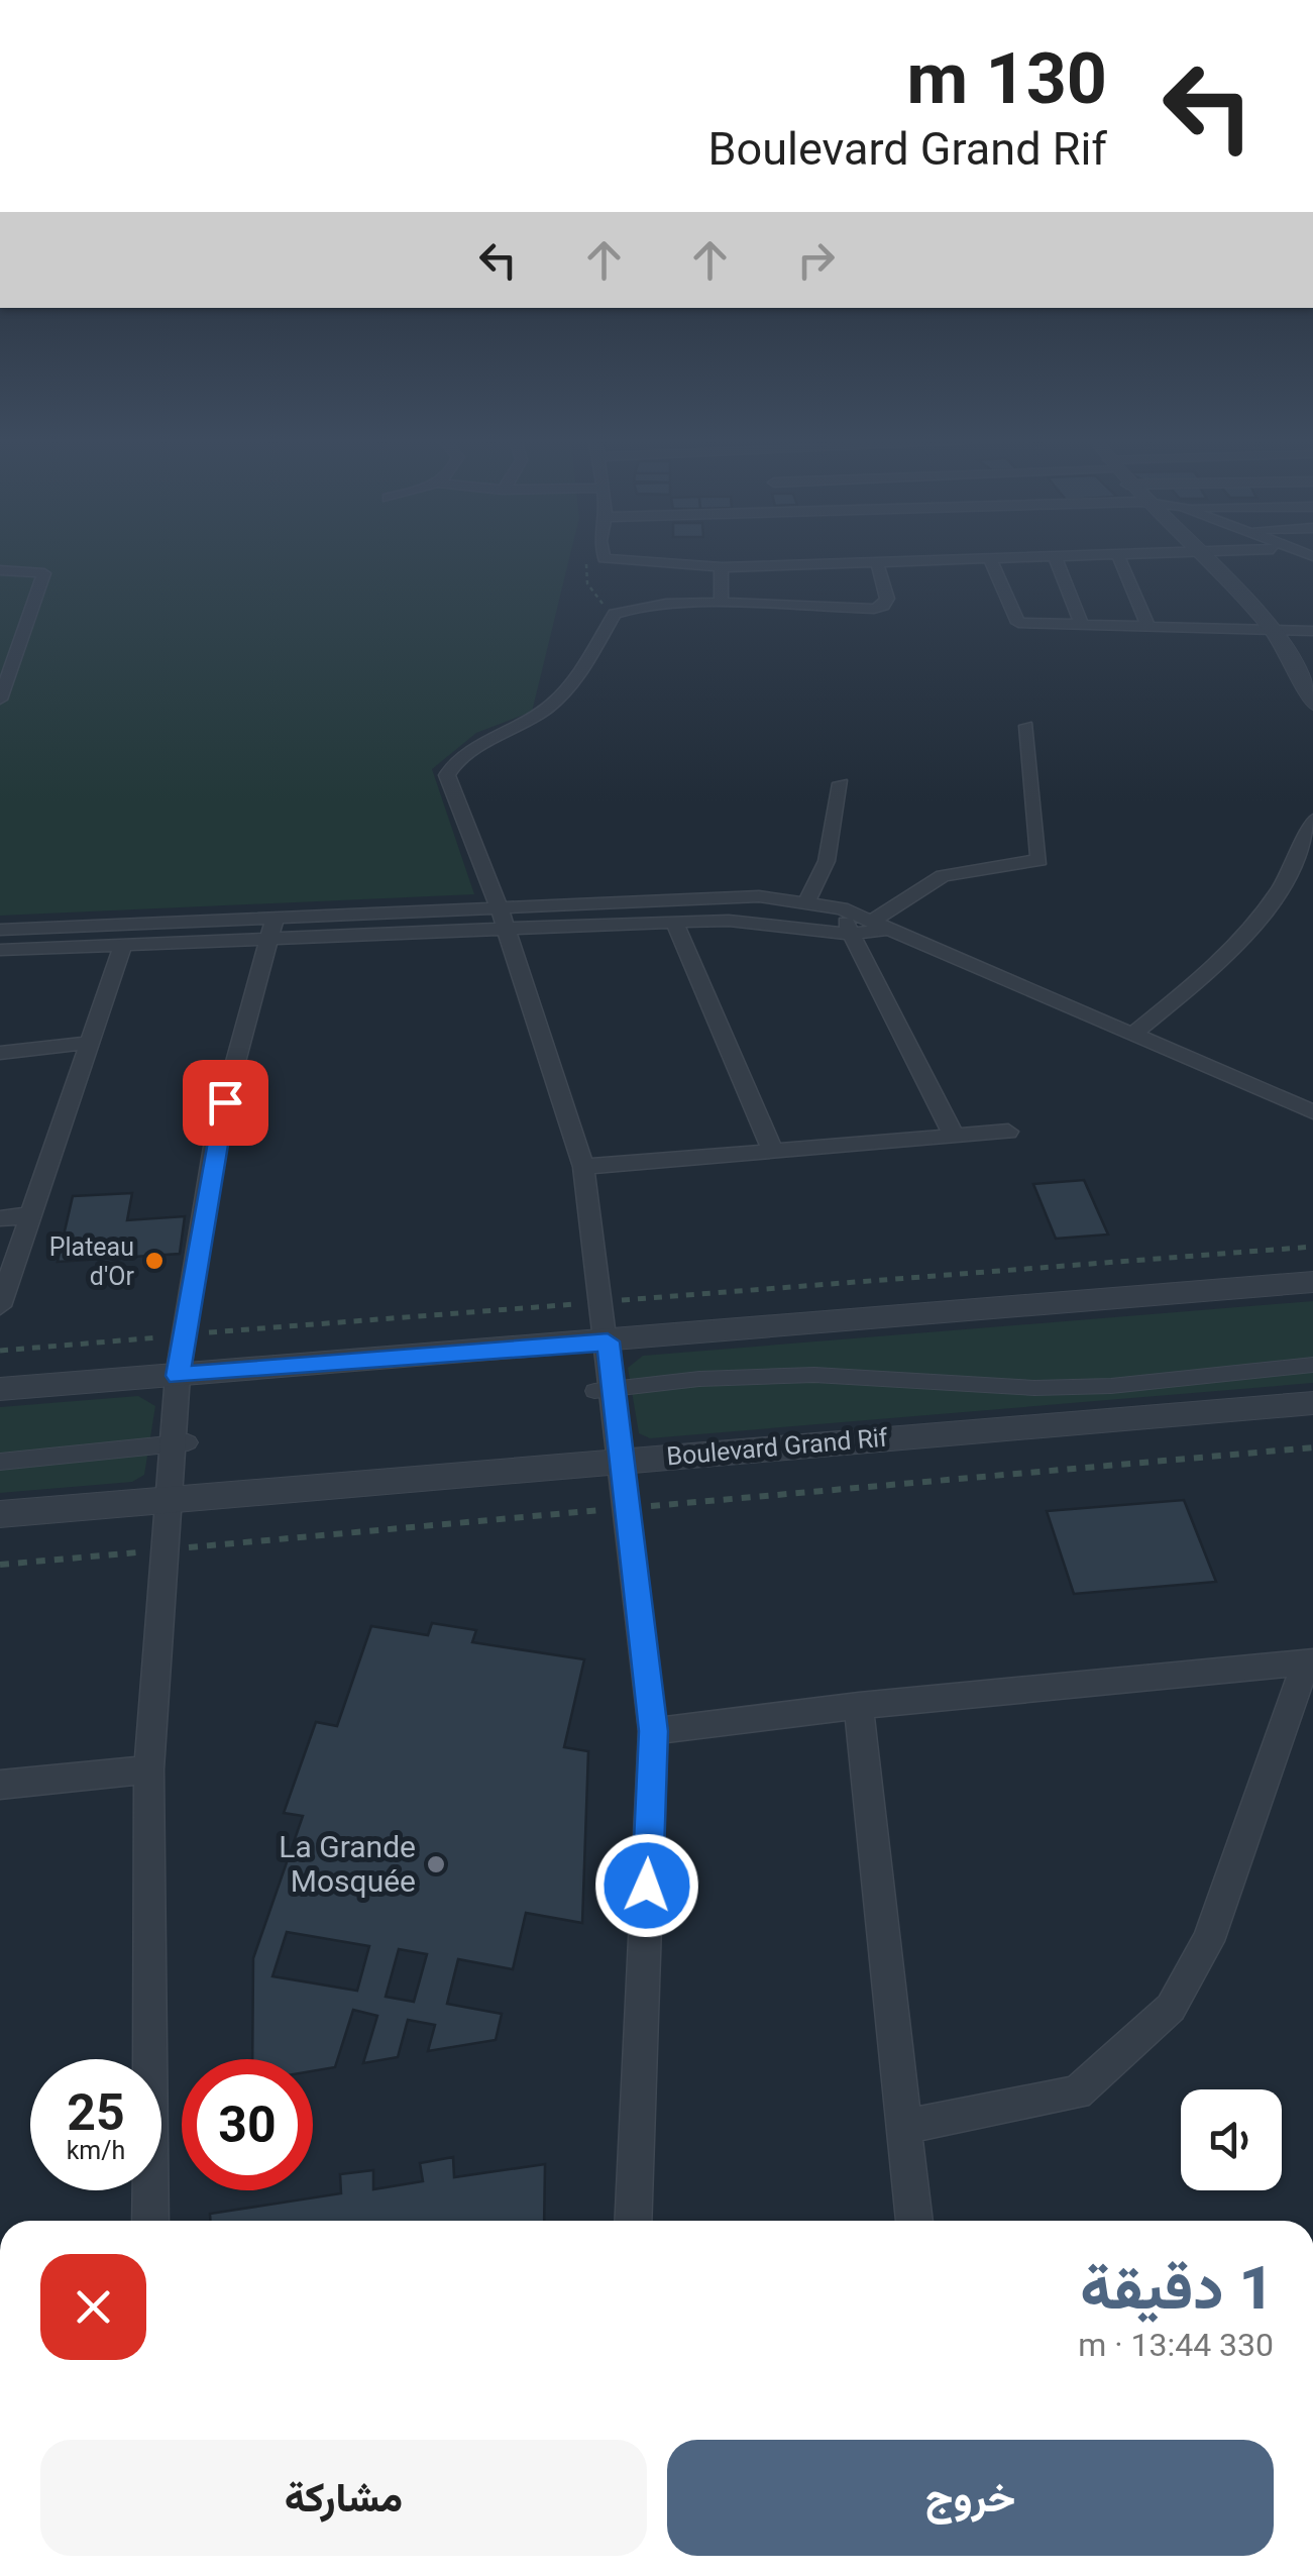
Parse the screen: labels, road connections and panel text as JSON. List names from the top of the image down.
{
  "streets": {
    "street": ["Boulevard Grand Rif"]
  },
  "places": ["Plateau d'Or", "La Grande Mosquée"],
  "page": {
    "turn": ["130 m", "Boulevard Grand Rif"],
    "speed": "25 km/h",
    "limit": "30",
    "heading": ["1 دقيقة", "330 m · 13:44"],
    "buttons": ["خروج", "مشاركة"]
  }
}
